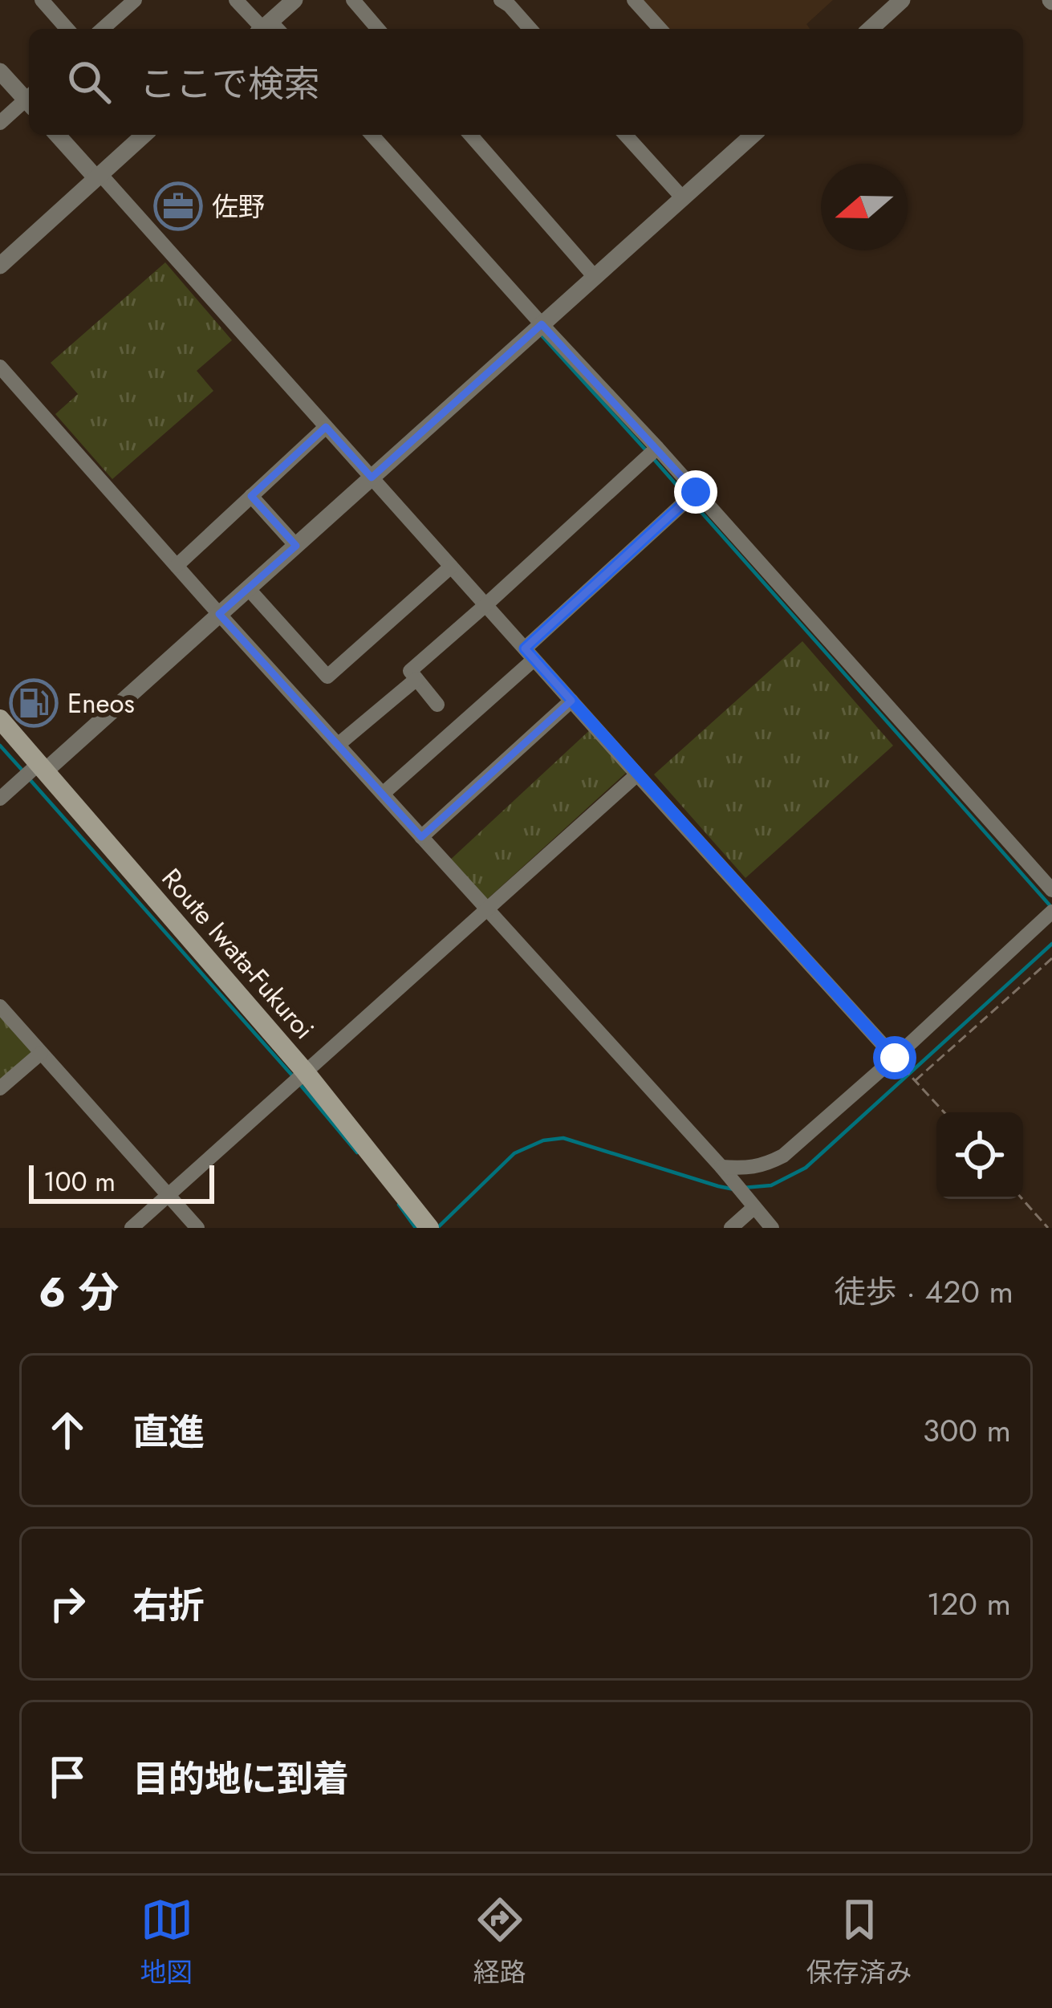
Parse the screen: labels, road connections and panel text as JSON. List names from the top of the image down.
{
  "streets": {
    "main road": ["Route Iwata-Fukuroi"]
  },
  "places": {
    "office": ["佐野"],
    "fuel station": ["Eneos"]
  },
  "scale_bar": "100 m",
  "north": "left",
  "page": {
    "search": "ここで検索",
    "scale": "100 m",
    "heading": ["6 分", "徒歩 · 420 m"],
    "list": [
      ["直進", "300 m"],
      ["右折", "120 m"],
      "目的地に到着"
    ],
    "nav": ["地図", "経路", "保存済み"]
  }
}
